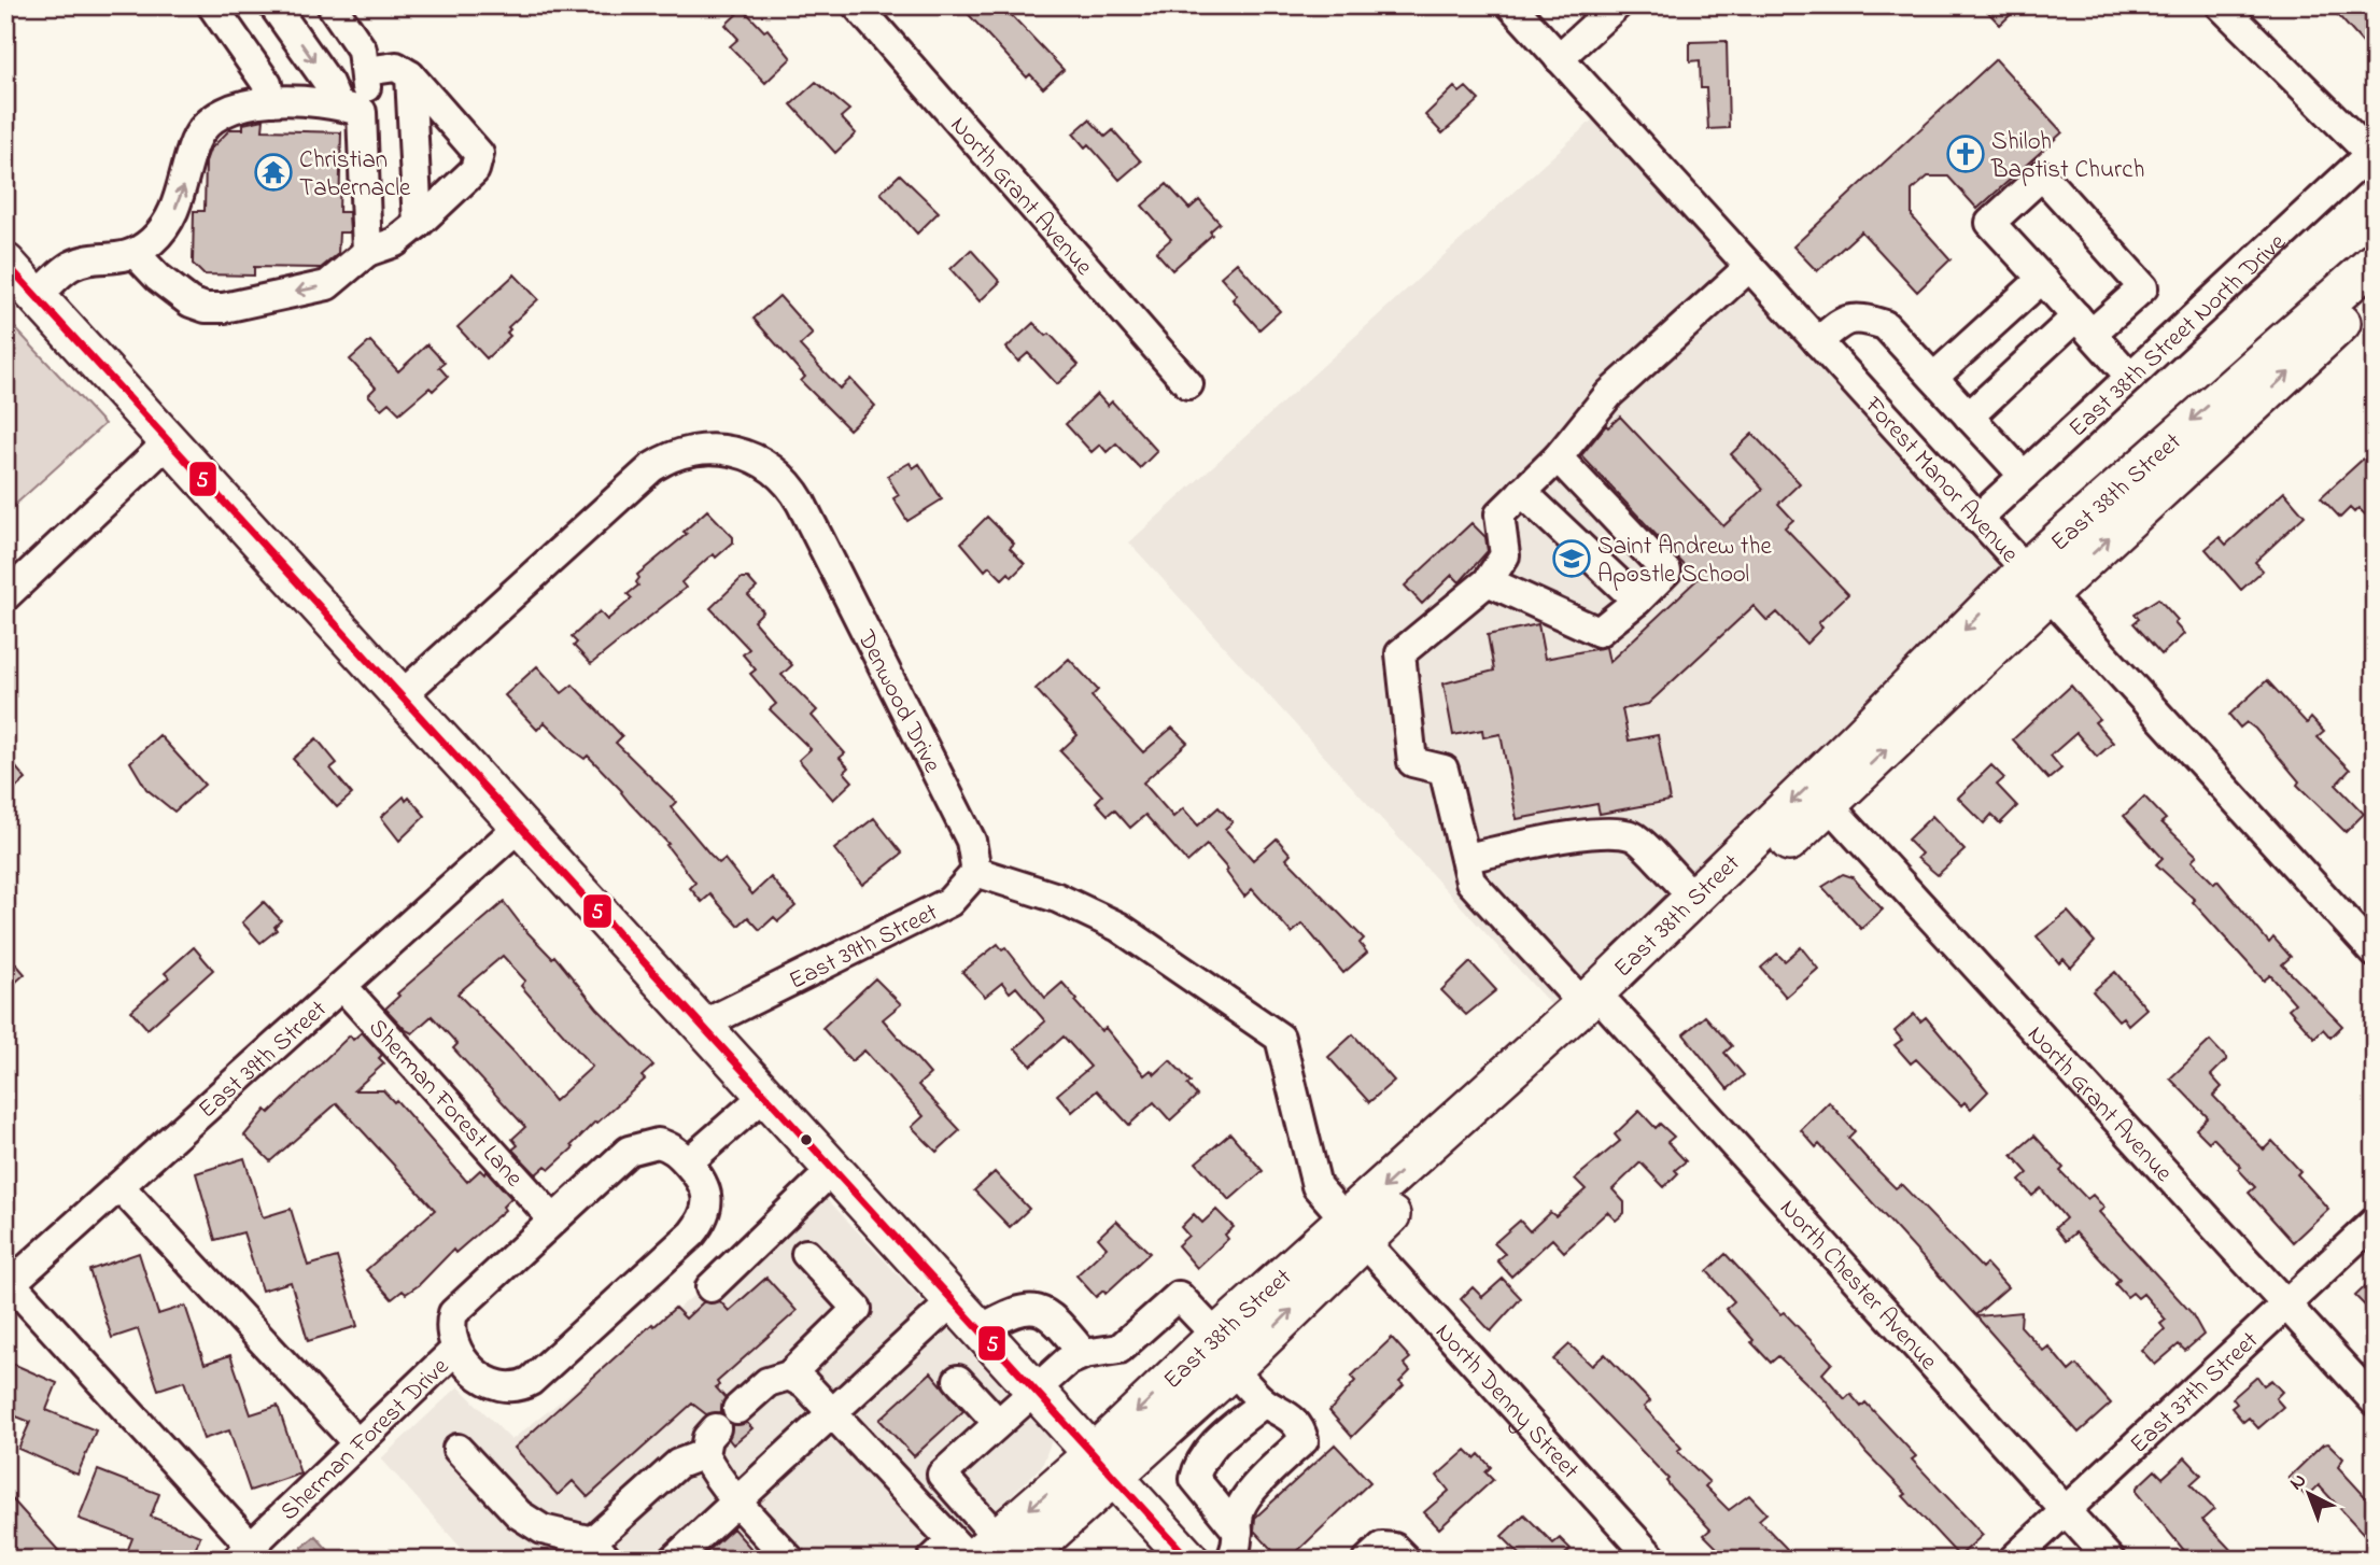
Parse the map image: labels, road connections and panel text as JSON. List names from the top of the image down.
{
  "streets": {
    "main road": ["East 38th Street"],
    "street": [
      "North Grant Avenue",
      "East 38th Street North Drive",
      "Forest Manor Avenue",
      "Denwood Drive",
      "East 39th Street",
      "Sherman Forest Lane",
      "North Chester Avenue",
      "East 37th Street",
      "North Denny Street",
      "Sherman Forest Drive"
    ]
  },
  "crossings": [
    ["North Grant Avenue", "East 38th Street"],
    ["North Grant Avenue", "East 37th Street"],
    ["East 38th Street North Drive", "Forest Manor Avenue"],
    ["Forest Manor Avenue", "East 38th Street"],
    ["East 38th Street", "North Chester Avenue"],
    ["East 38th Street", "North Denny Street"],
    ["Denwood Drive", "East 39th Street"],
    ["East 39th Street", "Sherman Forest Lane"],
    ["Sherman Forest Lane", "Sherman Forest Drive"],
    ["North Chester Avenue", "East 37th Street"]
  ],
  "places": {
    "church": ["Shiloh Baptist Church"],
    "temple": ["Christian Tabernacle"],
    "school or university": ["Saint Andrew the Apostle School"]
  },
  "lines": ["transit line 5"],
  "north": "top left"
}
